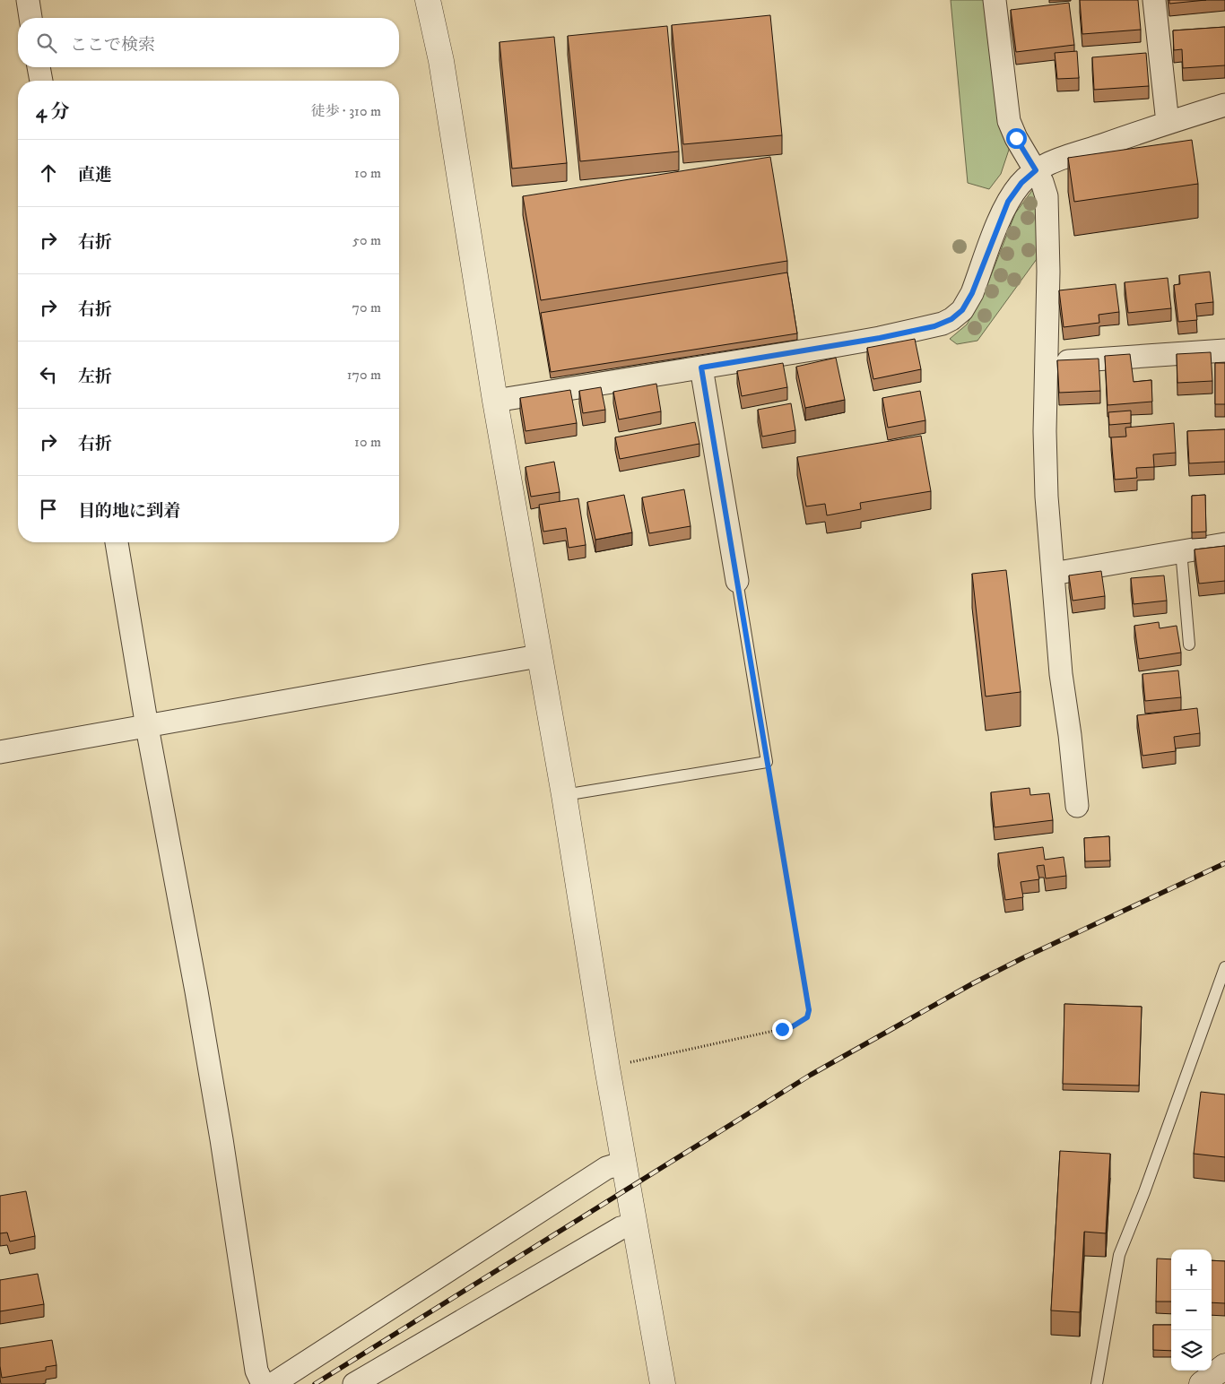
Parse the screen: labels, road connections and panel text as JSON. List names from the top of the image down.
{
  "page": {
    "search": "ここで検索",
    "heading": ["4 分", "徒歩 · 310 m"],
    "list": [
      ["直進", "10 m"],
      ["右折", "50 m"],
      ["右折", "70 m"],
      ["左折", "170 m"],
      ["右折", "10 m"],
      "目的地に到着"
    ],
    "map_buttons": ["+", "−"]
  }
}
